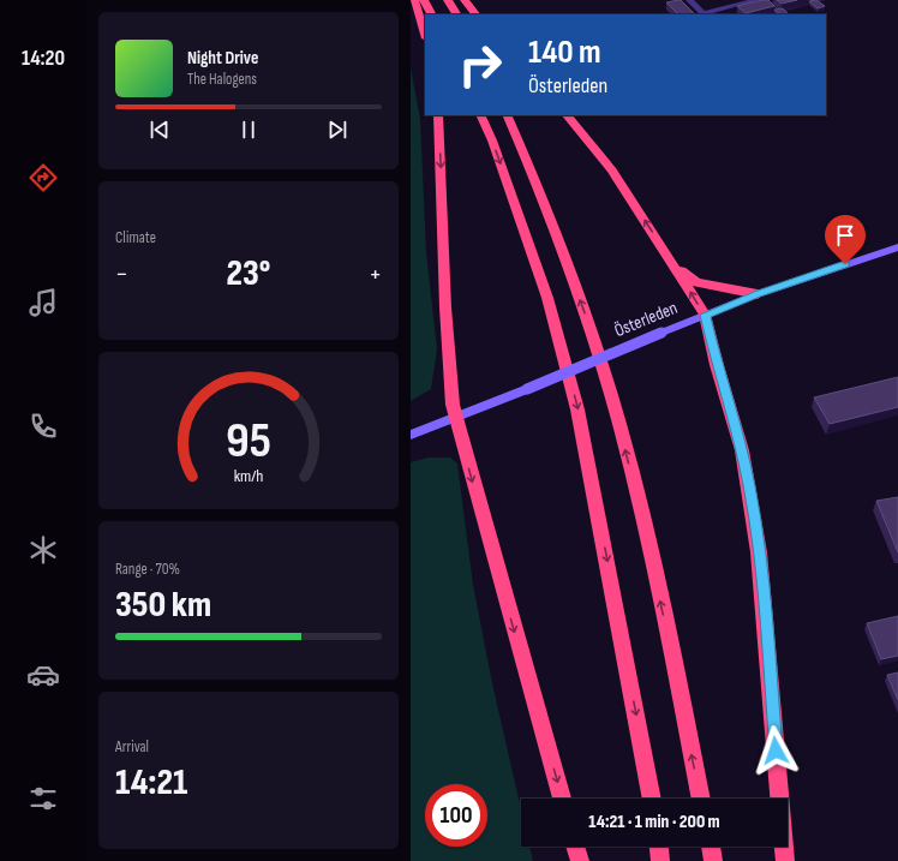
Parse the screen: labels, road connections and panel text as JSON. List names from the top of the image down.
{
  "streets": {
    "main road": ["Österleden"]
  },
  "page": {
    "tabs": "14:20",
    "turn": ["140 m", "Österleden"],
    "song": ["Night Drive", "The Halogens"],
    "tile": [
      "Climate",
      ["Range · 70%", "350 km"],
      ["Arrival", "14:21"]
    ],
    "heat": ["−", "23°", "+"],
    "limit": "100",
    "trip": "14:21 · 1 min · 200 m",
    "gauge": ["95", "km/h"]
  }
}
